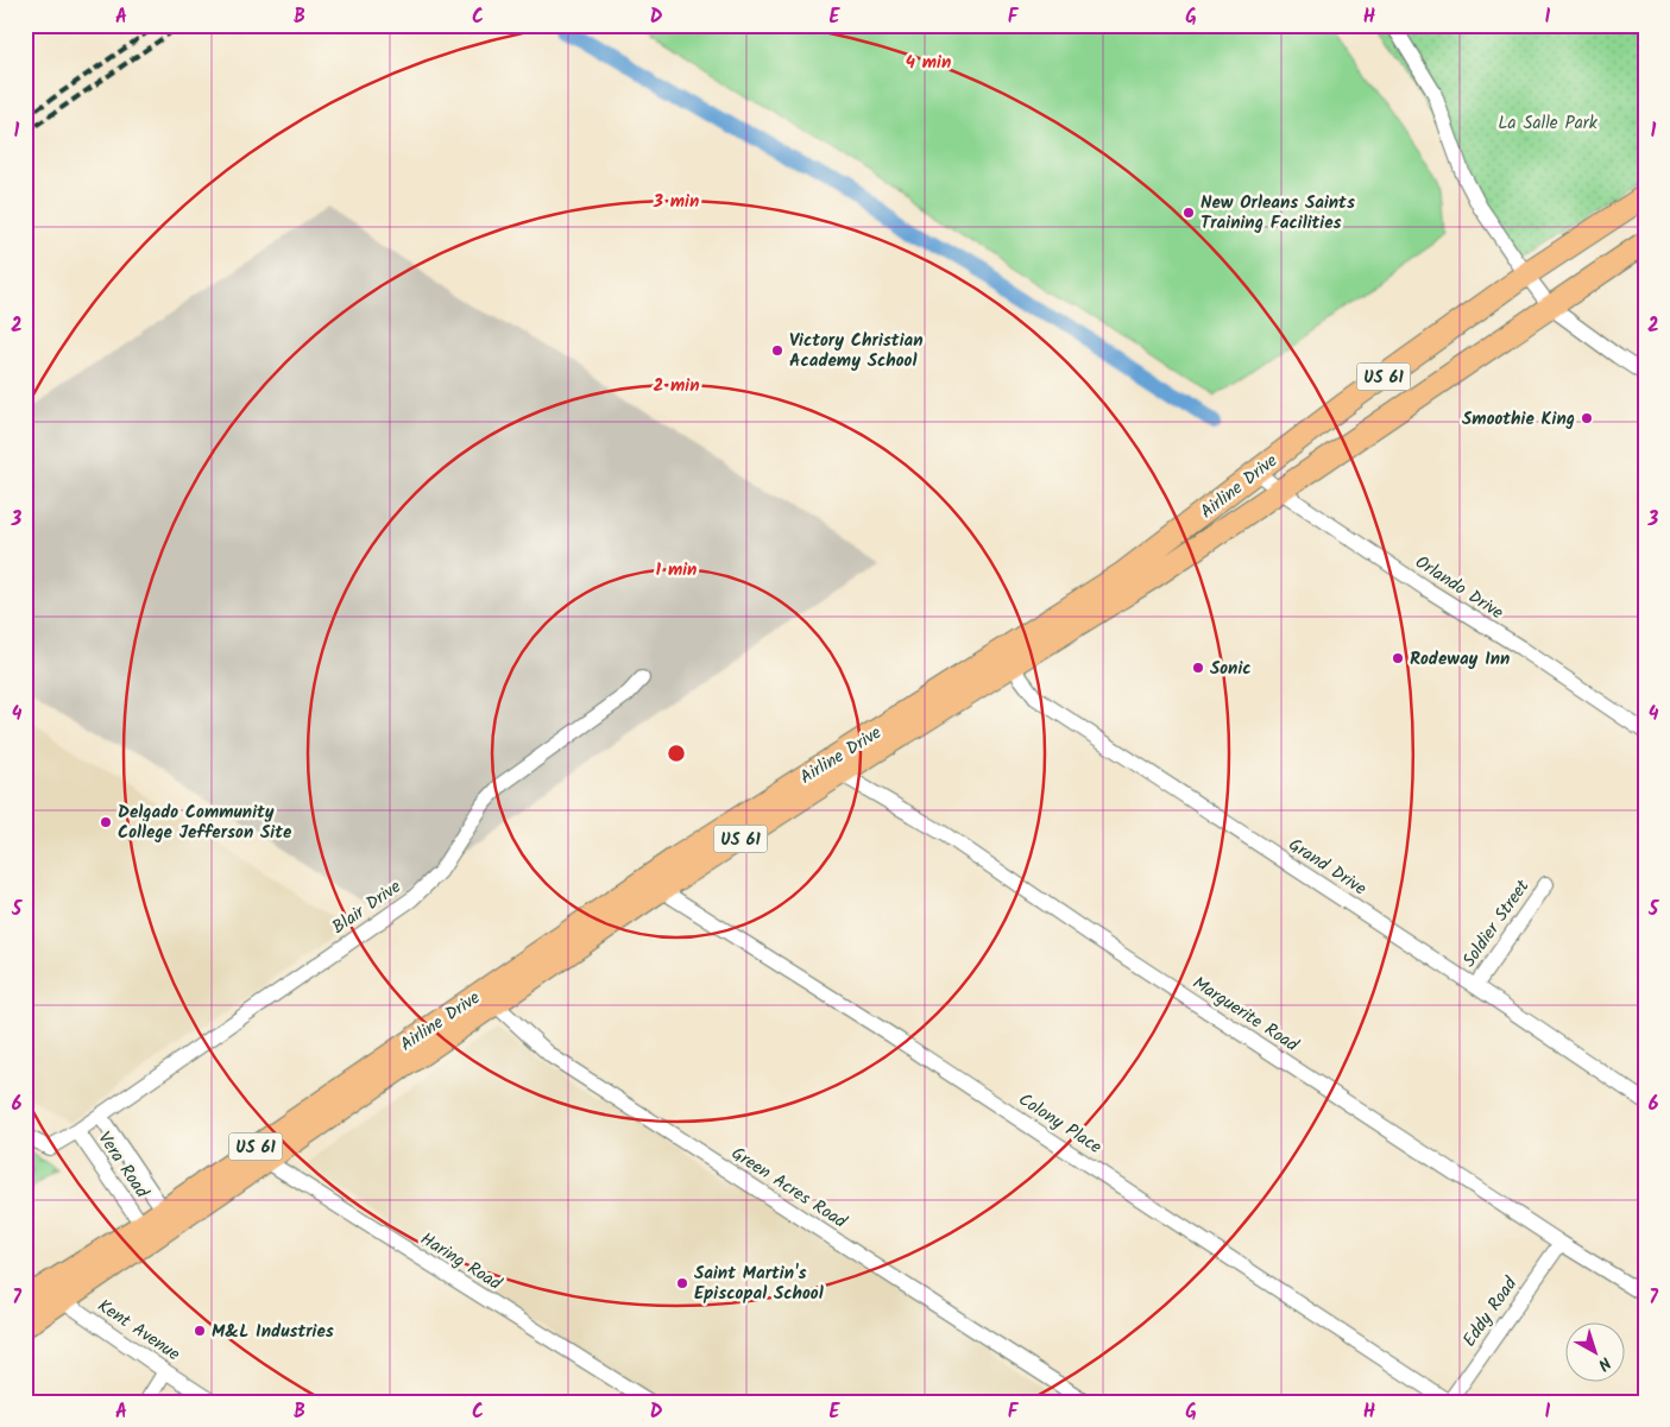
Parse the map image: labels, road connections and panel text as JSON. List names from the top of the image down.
{
  "streets": {
    "highway": ["US 61", "Airline Drive"],
    "street": [
      "Orlando Drive",
      "Grand Drive",
      "Blair Drive",
      "Soldier Street",
      "Marguerite Road",
      "Colony Place",
      "Vera Road",
      "Green Acres Road",
      "Haring Road",
      "Eddy Road",
      "Kent Avenue"
    ]
  },
  "crossings": [
    ["Airline Drive", "Orlando Drive"],
    ["Airline Drive", "Grand Drive"],
    ["Airline Drive", "Marguerite Road"],
    ["Airline Drive", "Colony Place"],
    ["Airline Drive", "Vera Road"],
    ["Airline Drive", "Green Acres Road"],
    ["Airline Drive", "Haring Road"],
    ["Airline Drive", "Kent Avenue"],
    ["Grand Drive", "Soldier Street"],
    ["Blair Drive", "Vera Road"],
    ["Marguerite Road", "Eddy Road"],
    ["Colony Place", "Eddy Road"]
  ],
  "parks": ["La Salle Park"],
  "places": [
    "New Orleans Saints Training Facilities",
    "Victory Christian Academy School",
    "Smoothie King",
    "Rodeway Inn",
    "Sonic",
    "Delgado Community College Jefferson Site",
    "Saint Martin's Episcopal School",
    "M&L Industries"
  ],
  "north": "bottom right",
  "grid": {
    "columns": [
      "A",
      "B",
      "C",
      "D",
      "E",
      "F",
      "G",
      "H",
      "I"
    ],
    "rows": [
      "1",
      "2",
      "3",
      "4",
      "5",
      "6",
      "7"
    ]
  },
  "rings": [
    "4 min",
    "3 min",
    "2 min",
    "1 min"
  ]
}
